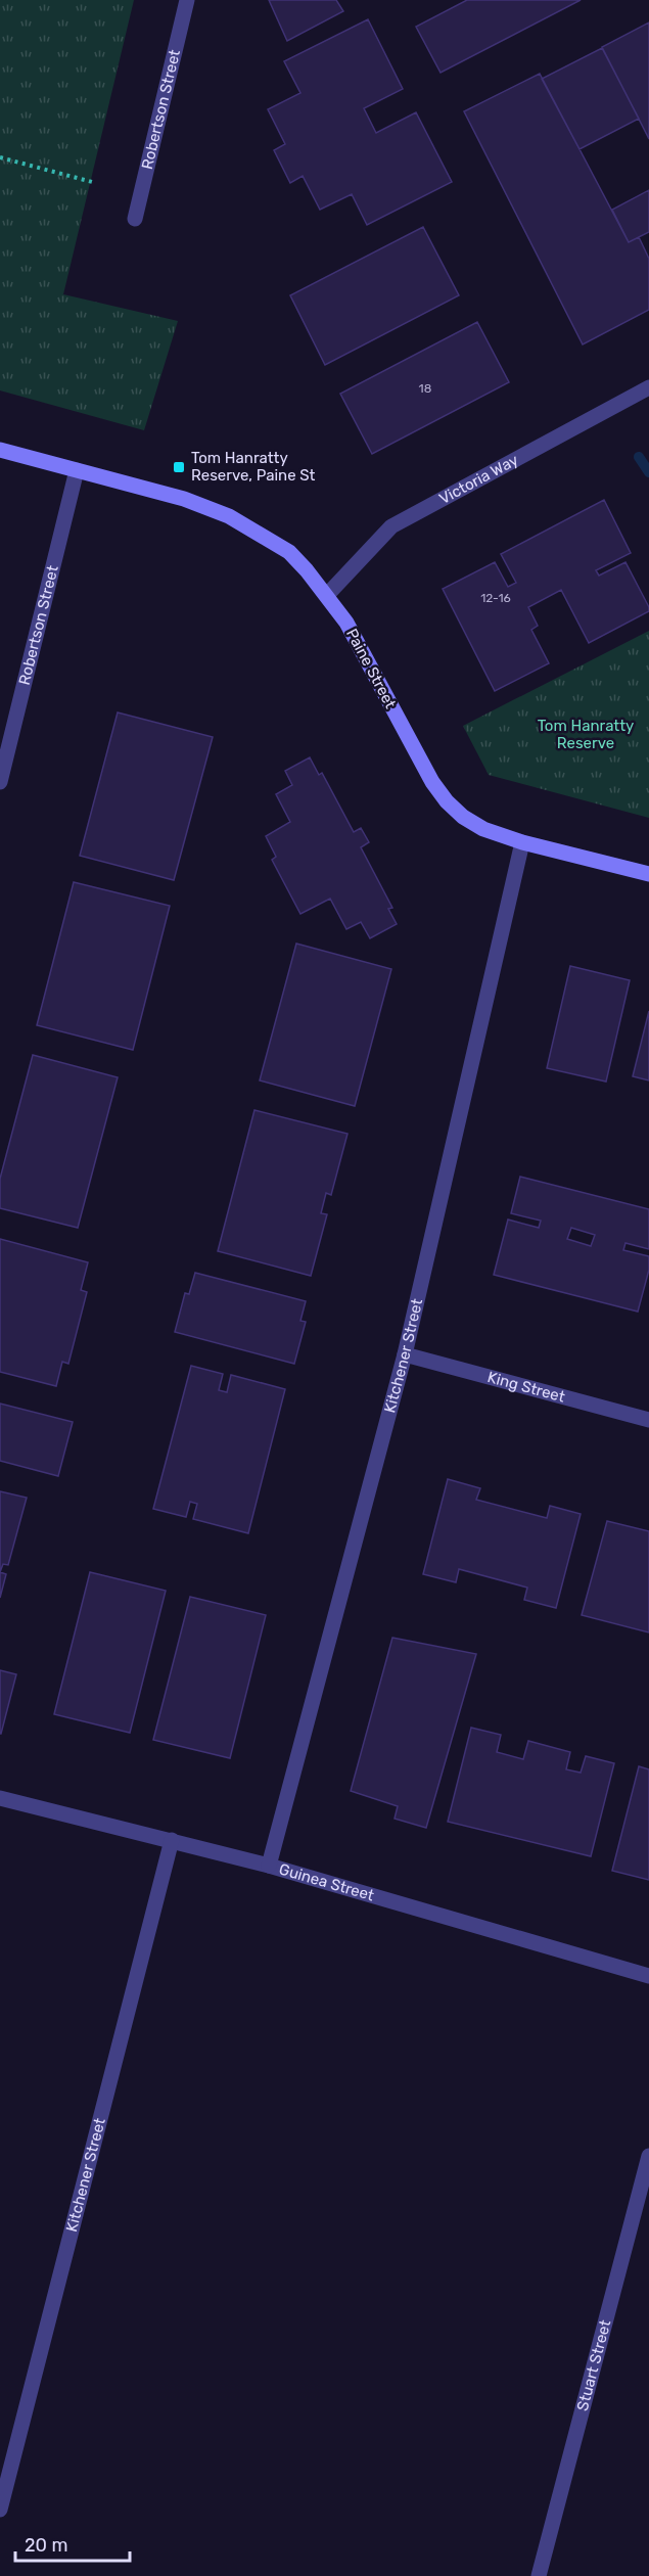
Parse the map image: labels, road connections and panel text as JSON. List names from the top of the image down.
{
  "streets": {
    "main road": ["Paine Street"],
    "street": [
      "Robertson Street",
      "Victoria Way",
      "Kitchener Street",
      "King Street",
      "Guinea Street",
      "Stuart Street"
    ]
  },
  "crossings": [
    ["Robertson Street", "Paine Street"],
    ["Victoria Way", "Paine Street"],
    ["Paine Street", "Kitchener Street"],
    ["Kitchener Street", "King Street"],
    ["Kitchener Street", "Guinea Street"]
  ],
  "parks": ["Tom Hanratty Reserve"],
  "places": {
    "transit": ["Tom Hanratty Reserve, Paine St"]
  },
  "house_numbers": ["18", "12-16"],
  "scale_bar": "20 m"
}
